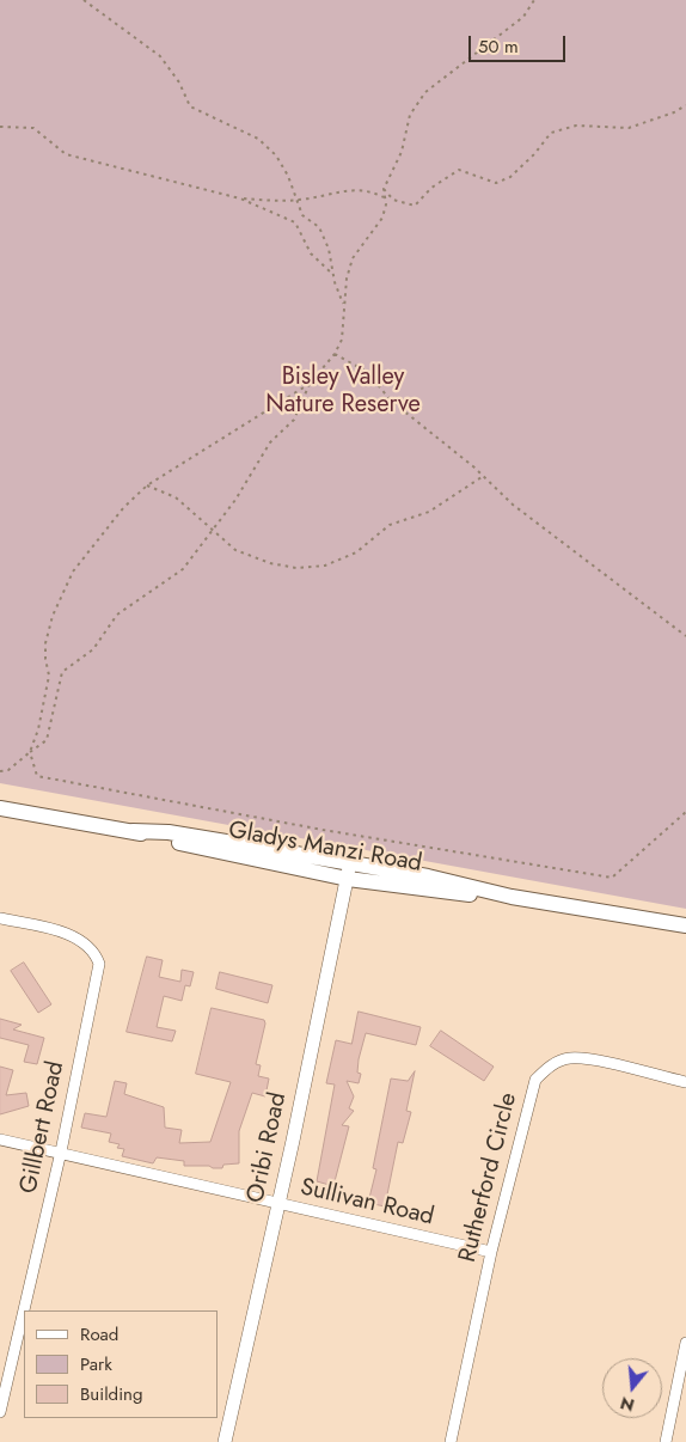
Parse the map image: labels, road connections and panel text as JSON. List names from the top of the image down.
{
  "streets": {
    "main road": ["Gladys Manzi Road"],
    "street": [
      "Gillbert Road",
      "Oribi Road",
      "Rutherford Circle",
      "Sullivan Road"
    ]
  },
  "crossings": [
    ["Gladys Manzi Road", "Oribi Road"],
    ["Gillbert Road", "Sullivan Road"],
    ["Oribi Road", "Sullivan Road"],
    ["Rutherford Circle", "Sullivan Road"]
  ],
  "parks": ["Bisley Valley Nature Reserve"],
  "legend": ["Road", "Park", "Building"],
  "scale_bar": "50 m",
  "north": "bottom"
}
